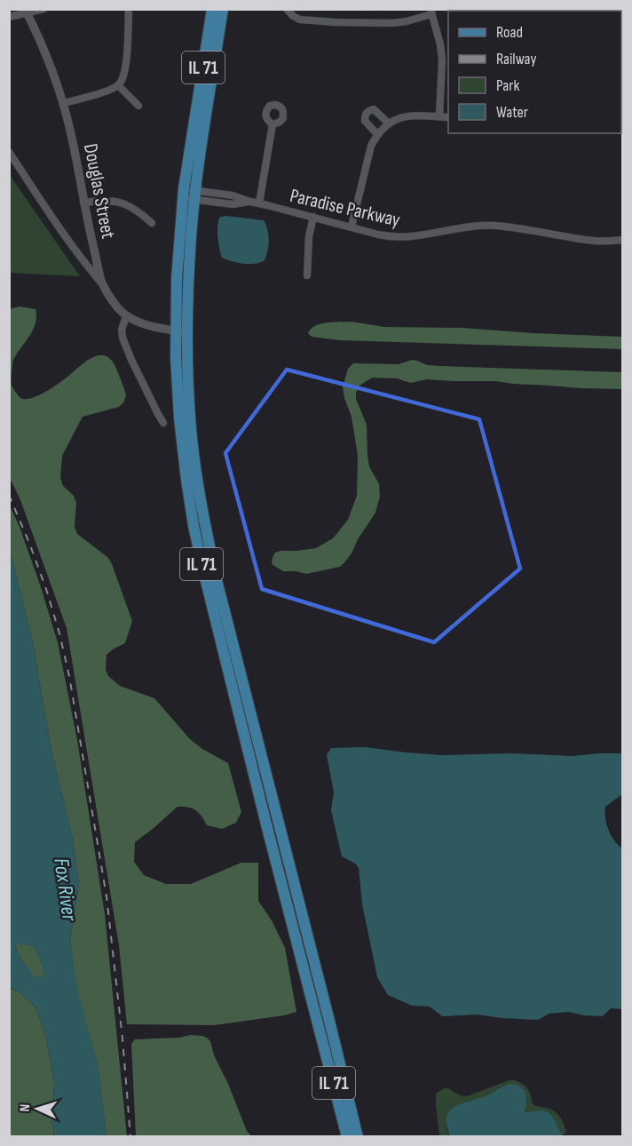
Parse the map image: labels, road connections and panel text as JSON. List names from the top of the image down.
{
  "streets": {
    "main road": ["IL 71"],
    "street": ["Douglas Street", "Paradise Parkway"]
  },
  "crossings": [
    ["IL 71", "Paradise Parkway"]
  ],
  "water": ["Fox River"],
  "legend": [
    "Road",
    "Railway",
    "Park",
    "Water"
  ],
  "north": "left"
}
